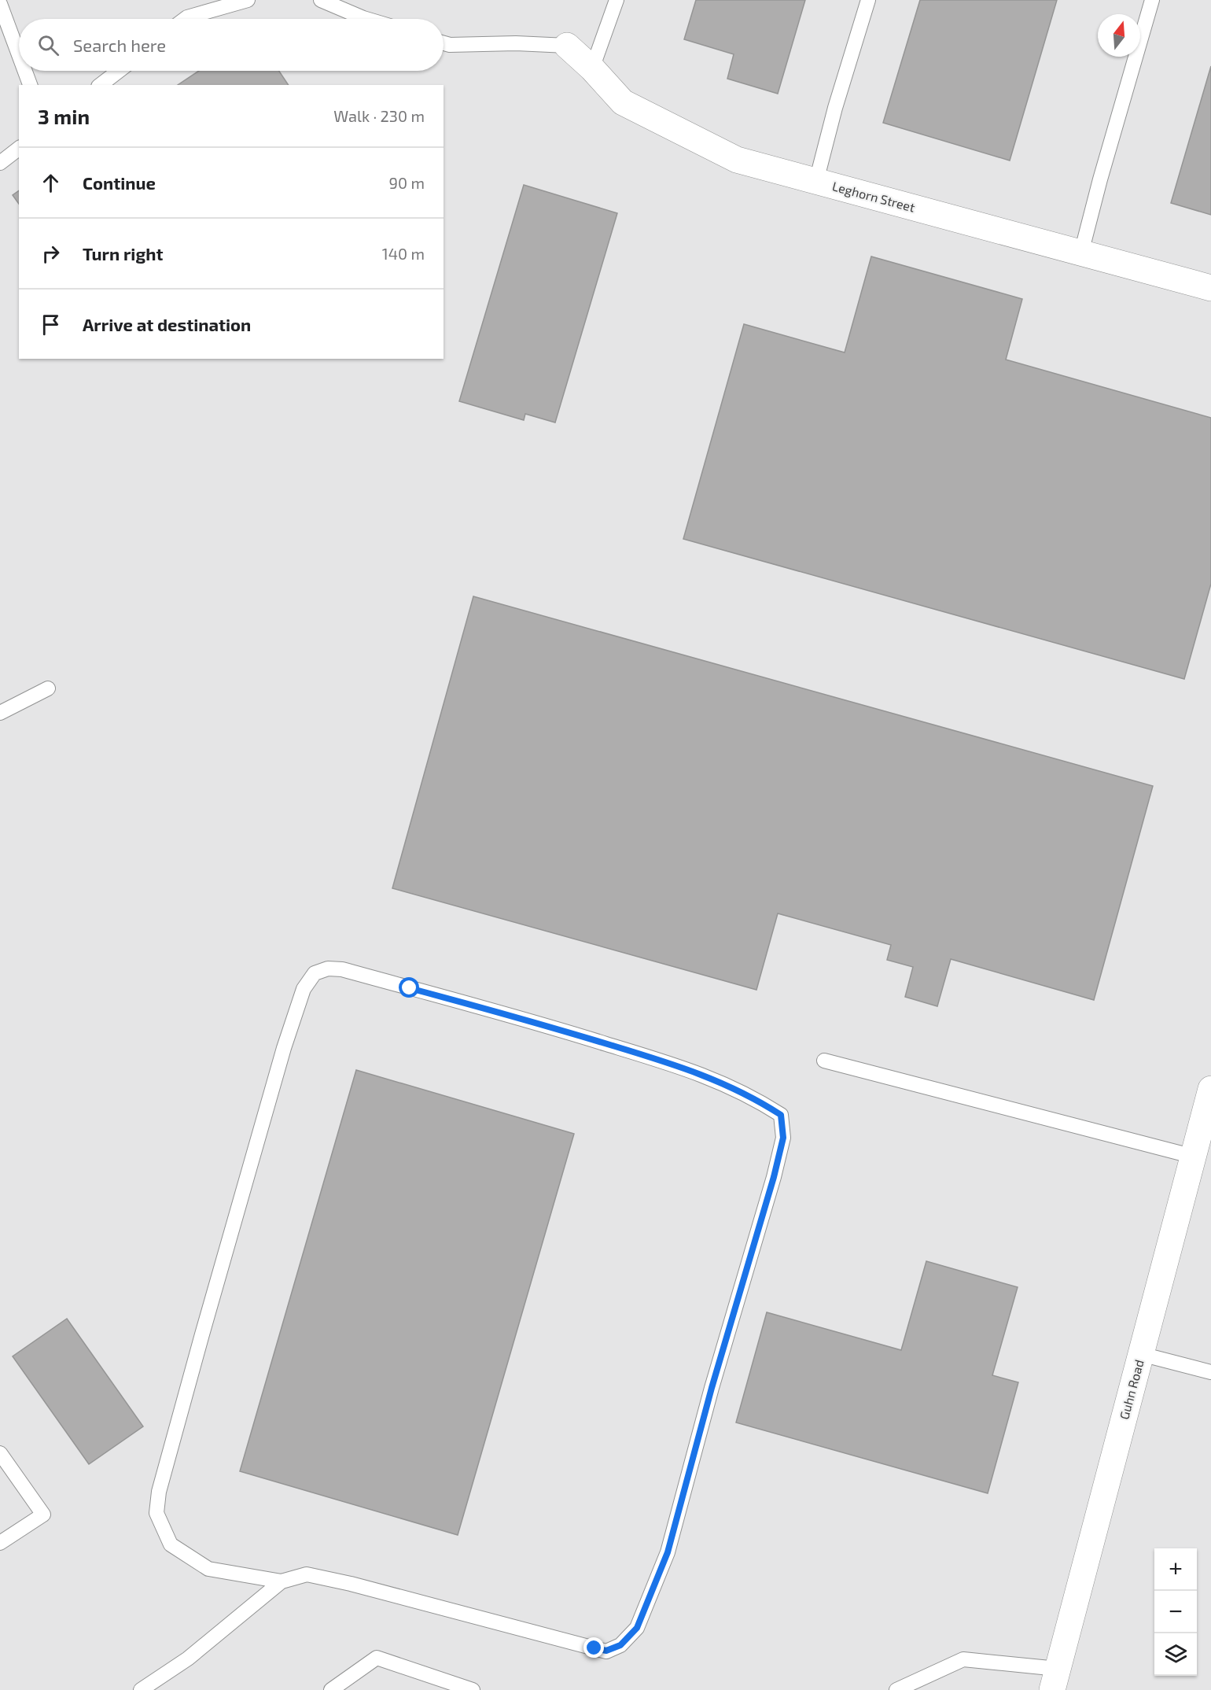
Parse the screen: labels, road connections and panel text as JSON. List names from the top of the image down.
{
  "streets": {
    "street": ["Leghorn Street", "Guhn Road"]
  },
  "north": "top",
  "page": {
    "search": "Search here",
    "heading": ["3 min", "Walk · 230 m"],
    "list": [
      ["Continue", "90 m"],
      ["Turn right", "140 m"],
      "Arrive at destination"
    ],
    "map_buttons": ["+", "−"]
  }
}
